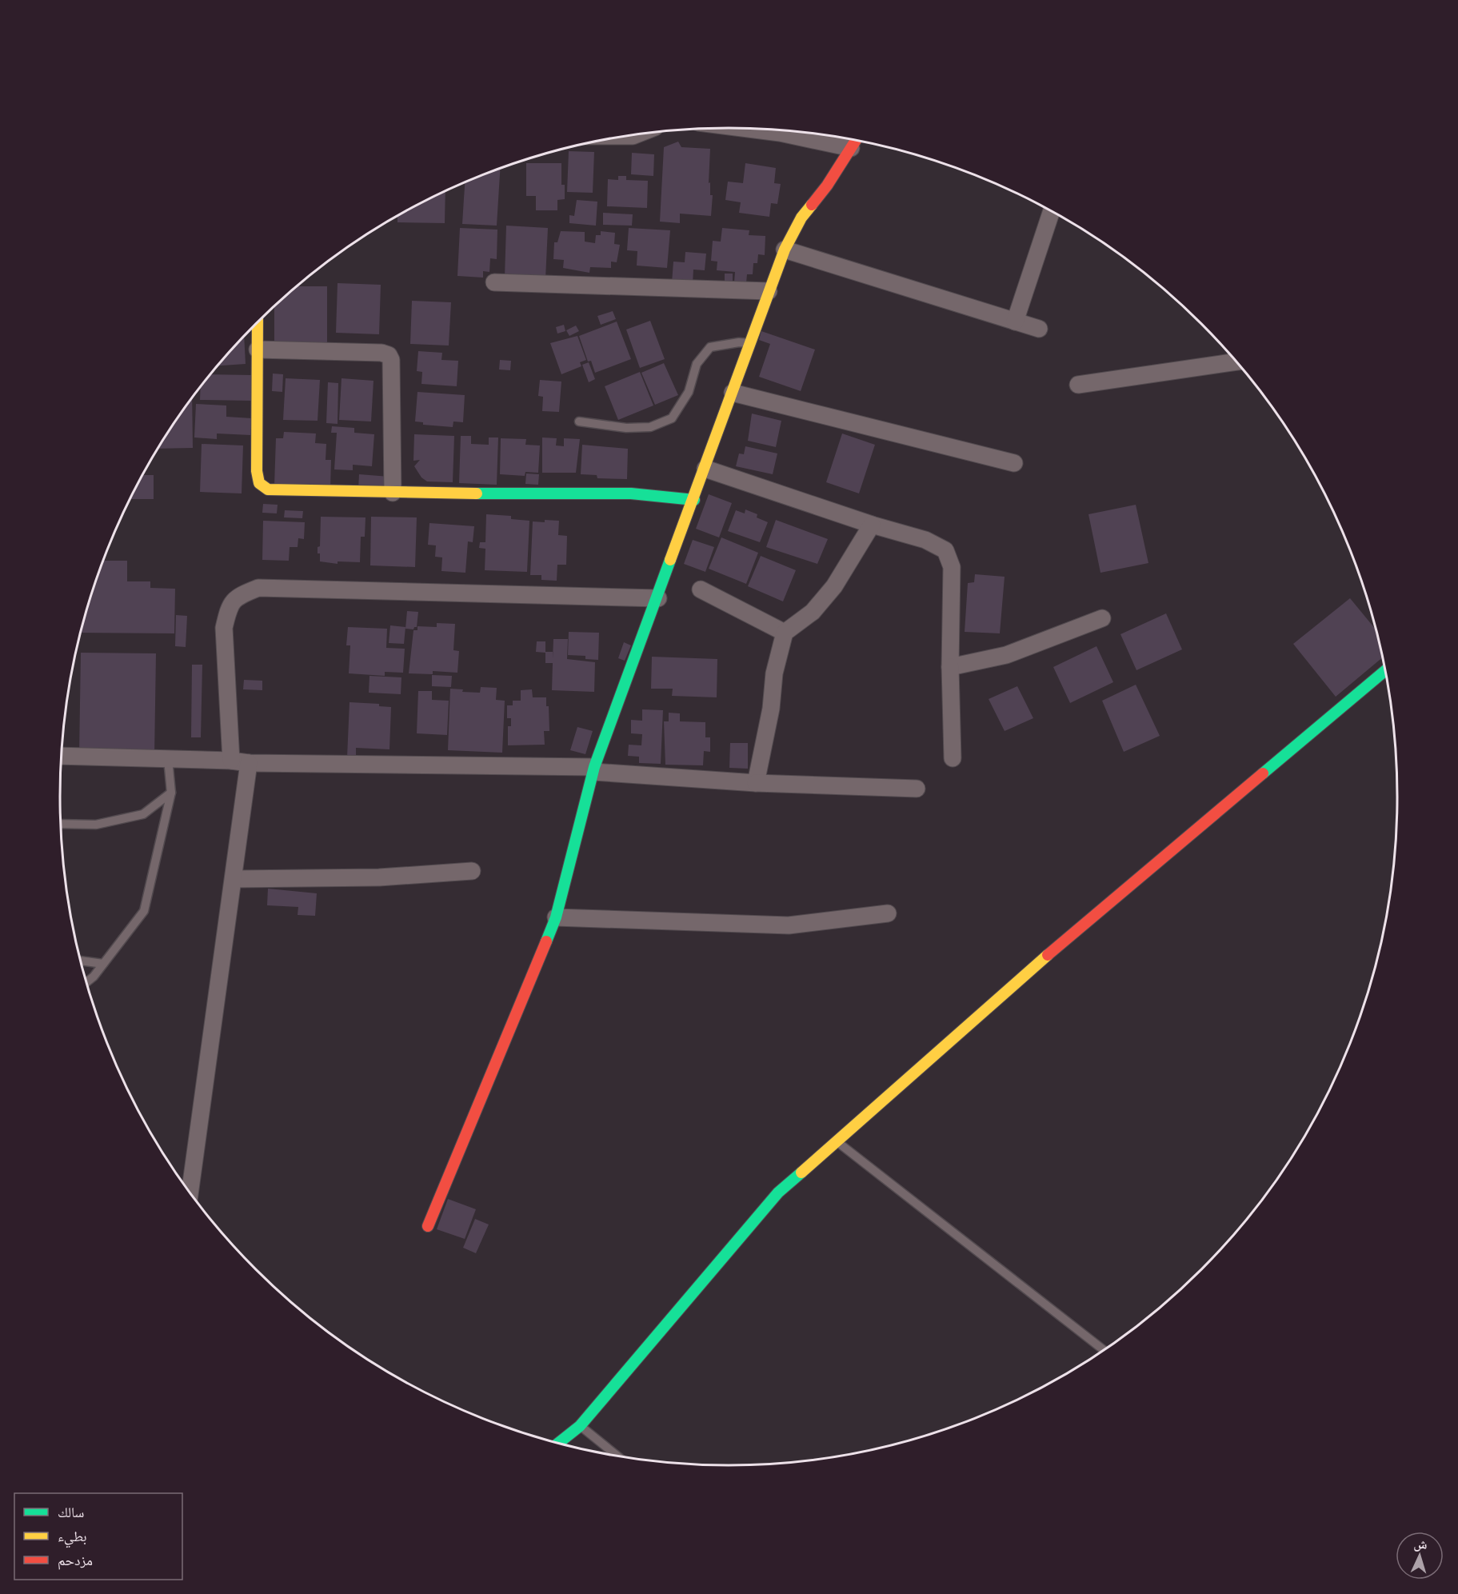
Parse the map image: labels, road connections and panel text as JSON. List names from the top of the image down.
{
  "legend": ["سالك", "بطيء", "مزدحم"],
  "north": "top"
}
